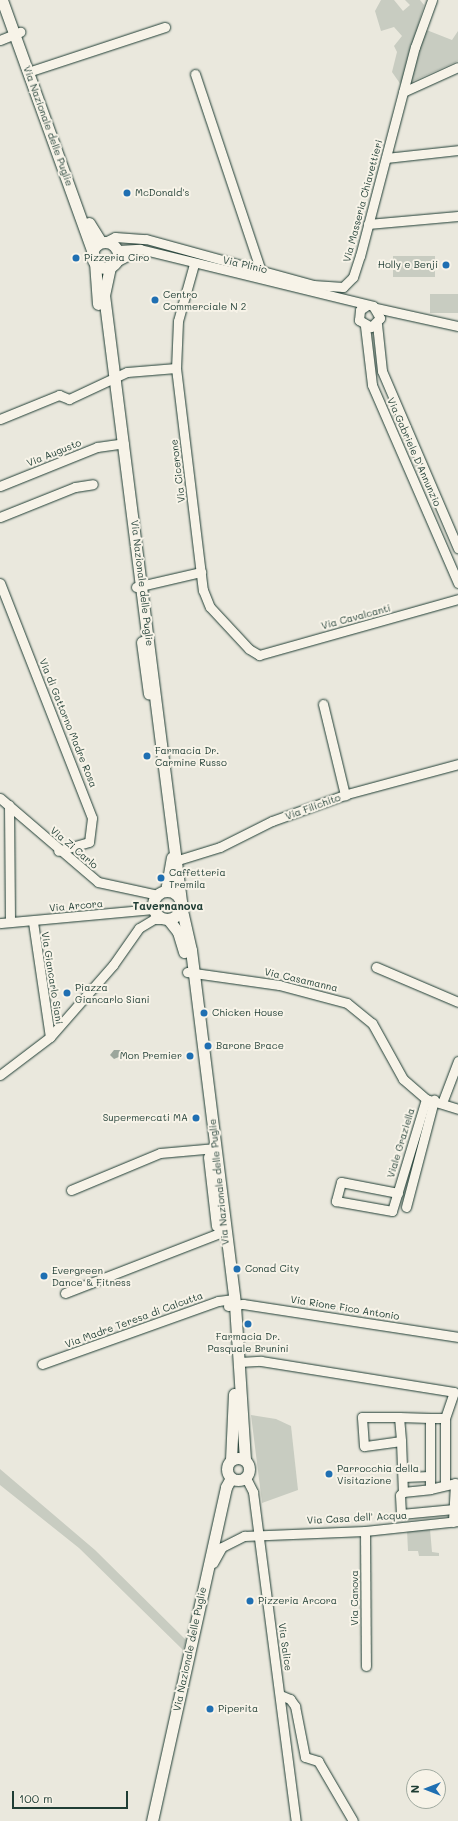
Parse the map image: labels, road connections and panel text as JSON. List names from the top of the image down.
{
  "streets": {
    "main road": ["Via Nazionale delle Puglie"],
    "street": [
      "Via Masseria Chiavettieri",
      "Via Plinio",
      "Via Gabriele D'Annunzio",
      "Via Augusto",
      "Via Cicerone",
      "Via Cavalcanti",
      "Via di Gattorno Madre Rosa",
      "Via Filichito",
      "Via Zi Carlo",
      "Via Arcora",
      "Via Giancarlo Siani",
      "Via Casamanna",
      "Viale Graziella",
      "Via Rione Fico Antonio",
      "Via Madre Teresa di Calcutta",
      "Via Casa dell' Acqua",
      "Via Canova",
      "Via Salice"
    ]
  },
  "crossings": [
    ["Via Nazionale delle Puglie", "Via Masseria Chiavettieri"],
    ["Via Nazionale delle Puglie", "Via Plinio"],
    ["Via Nazionale delle Puglie", "Via Augusto"],
    ["Via Nazionale delle Puglie", "Via Filichito"],
    ["Via Nazionale delle Puglie", "Via Zi Carlo"],
    ["Via Nazionale delle Puglie", "Via Arcora"],
    ["Via Nazionale delle Puglie", "Via Casamanna"],
    ["Via Nazionale delle Puglie", "Via Rione Fico Antonio"],
    ["Via Nazionale delle Puglie", "Via Madre Teresa di Calcutta"],
    ["Via Nazionale delle Puglie", "Via Casa dell' Acqua"],
    ["Via Nazionale delle Puglie", "Via Salice"],
    ["Via Masseria Chiavettieri", "Via Plinio"],
    ["Via Plinio", "Via Gabriele D'Annunzio"],
    ["Via Plinio", "Via Cicerone"],
    ["Via Cicerone", "Via Cavalcanti"],
    ["Via di Gattorno Madre Rosa", "Via Zi Carlo"],
    ["Via Zi Carlo", "Via Arcora"],
    ["Via Arcora", "Via Giancarlo Siani"],
    ["Via Casamanna", "Viale Graziella"],
    ["Via Rione Fico Antonio", "Via Madre Teresa di Calcutta"],
    ["Via Casa dell' Acqua", "Via Canova"],
    ["Via Casa dell' Acqua", "Via Salice"]
  ],
  "districts": ["Tavernanova"],
  "places": [
    "McDonald's",
    "Pizzeria Ciro",
    "Holly e Benji",
    "Centro Commerciale N 2",
    "Farmacia Dr. Carmine Russo",
    "Caffetteria Tremila",
    "Piazza Giancarlo Siani",
    "Chicken House",
    "Barone Brace",
    "Mon Premier",
    "Supermercati MA",
    "Conad City",
    "Evergreen Dance & Fitness",
    "Farmacia Dr. Pasquale Brunini",
    "Parrocchia della Visitazione",
    "Pizzeria Arcora",
    "Piperita"
  ],
  "scale_bar": "100 m",
  "north": "left"
}
